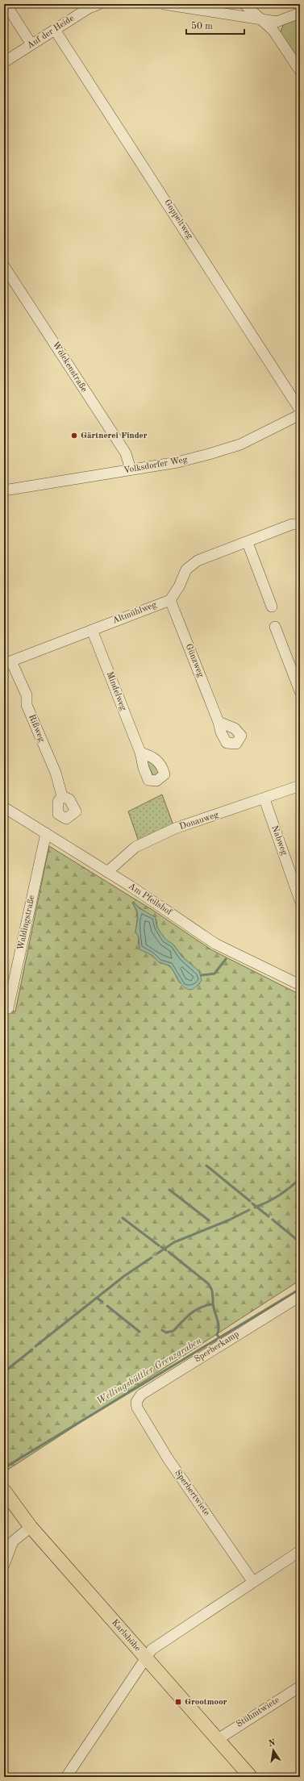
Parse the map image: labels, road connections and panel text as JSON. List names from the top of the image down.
{
  "streets": {
    "main road": ["Karlshöhe"],
    "street": [
      "Auf der Heide",
      "Goppeltweg",
      "Wölckenstraße",
      "Volksdorfer Weg",
      "Altmühlweg",
      "Günzweg",
      "Mindelweg",
      "Rißweg",
      "Donauweg",
      "Nabweg",
      "Am Pfeilshof",
      "Waldingstraße",
      "Sperberkamp",
      "Sperbertwiete",
      "Stühmtwiete"
    ]
  },
  "crossings": [
    ["Auf der Heide", "Goppeltweg"],
    ["Wölckenstraße", "Volksdorfer Weg"],
    ["Altmühlweg", "Günzweg"],
    ["Altmühlweg", "Mindelweg"],
    ["Altmühlweg", "Rißweg"],
    ["Donauweg", "Nabweg"],
    ["Donauweg", "Am Pfeilshof"],
    ["Am Pfeilshof", "Waldingstraße"],
    ["Sperberkamp", "Sperbertwiete"],
    ["Karlshöhe", "Stühmtwiete"]
  ],
  "water": ["Wellingsbüttler Grenzgraben"],
  "places": {
    "other": ["Gärtnerei Finder"],
    "transit": ["Grootmoor"]
  },
  "scale_bar": "50 m",
  "north": "top"
}
